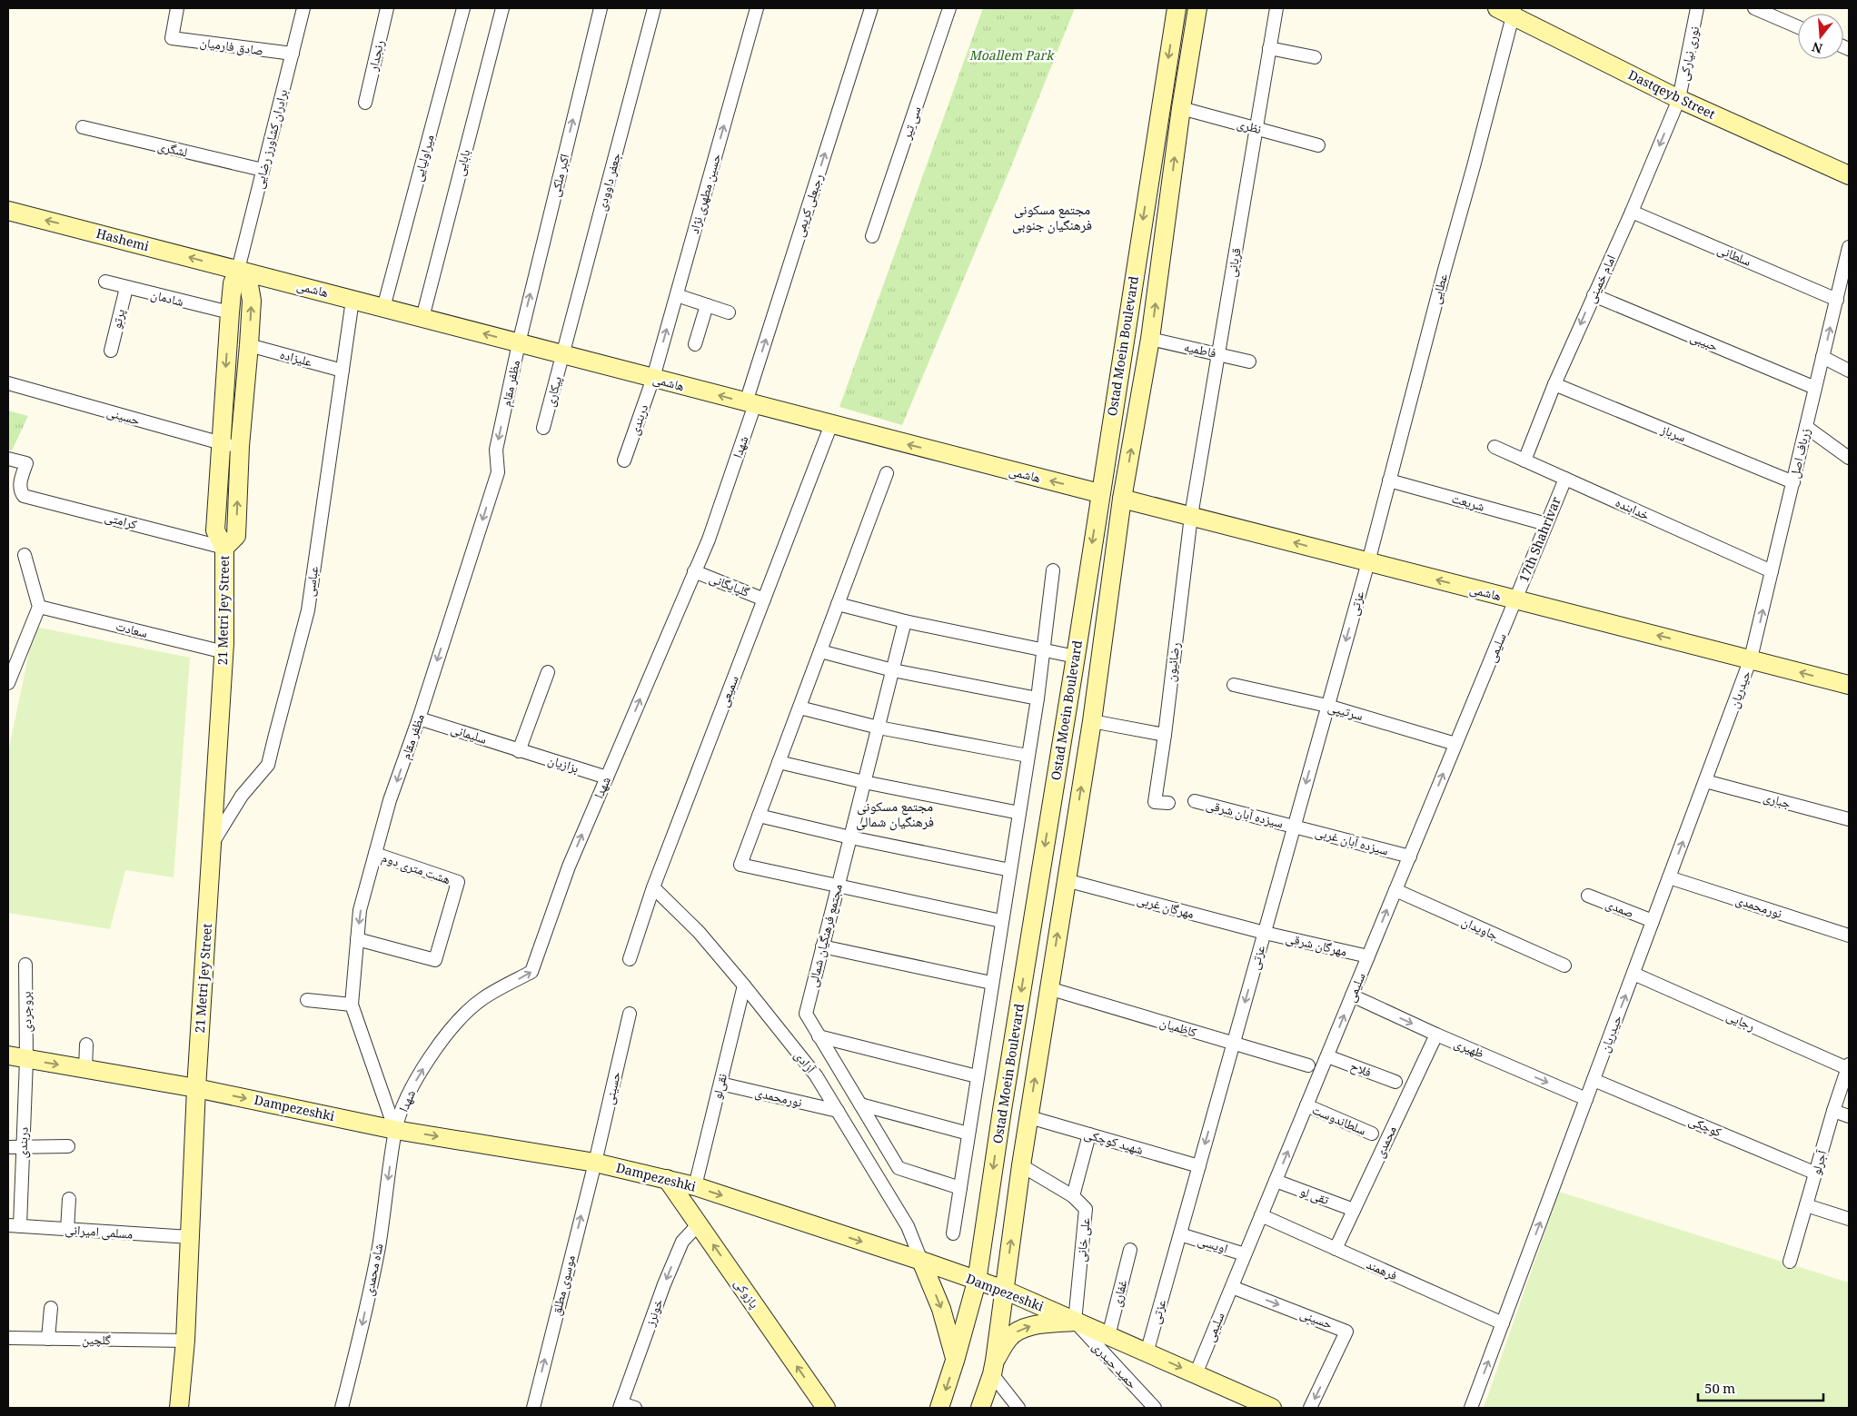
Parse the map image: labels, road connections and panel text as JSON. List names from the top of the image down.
{
  "streets": {
    "main road": [
      "Dastqeyb Street",
      "Hashemi",
      "هاشمی",
      "Ostad Moein Boulevard",
      "21 Metri Jey Street",
      "Dampezeshki",
      "پازوکی"
    ],
    "street": [
      "صادق فارمیان",
      "نوری نیارکی",
      "رنجدار",
      "سی تیر",
      "نظری",
      "برادران کشاورز رضایی",
      "لشگری",
      "میراولیایی",
      "بابایی",
      "اکبر ملکی",
      "جعفر داوودی",
      "حسین مطهری نژاد",
      "رجبعلی کریمی",
      "سلطانی",
      "قربانی",
      "امام خمینی",
      "عطایی",
      "شادمان",
      "پرتو",
      "حبیبی",
      "فاطمیه",
      "علیزاده",
      "مظفر مقام",
      "پیکاری",
      "حسینی",
      "دربندی",
      "سرباز",
      "شهدا",
      "زرباف اصل",
      "شریعت",
      "خدابنده",
      "کرامتی",
      "17th Shahrivar",
      "عباسی",
      "گلپایگانی",
      "عزتی",
      "سعادت",
      "سلیمی",
      "رضائیون",
      "حیدریان",
      "سمیعی",
      "سرتیپی",
      "سلیمانی",
      "بزازیان",
      "جباری",
      "سیزده آبان شرقی",
      "سیزده آبان غربی",
      "هشت متری دوم",
      "مهرگان غربی",
      "نورمحمدی",
      "صمدی",
      "جاویدان",
      "مجتمع فرهنگیان شمالی",
      "مهرگان شرقی",
      "بروجردی",
      "رجایی",
      "کاظمیان",
      "ظهیری",
      "آزادی",
      "فلاح",
      "نقی‌لو",
      "سلطاندوست",
      "کوچکی",
      "شهید کوچکی",
      "محمدی",
      "آجرلو",
      "تقی لو",
      "مسلمی امیرانی",
      "علی خانی",
      "اویسی",
      "شاه محمدی",
      "فرهمند",
      "موسوی مطلق",
      "غفاری",
      "خونرز",
      "گلچین",
      "حمید حیدری"
    ]
  },
  "crossings": [
    ["صادق فارمیان", "برادران کشاورز رضایی"],
    ["نوری نیارکی", "Dastqeyb Street"],
    ["نوری نیارکی", "امام خمینی"],
    ["Dastqeyb Street", "امام خمینی"],
    ["Dastqeyb Street", "عطایی"],
    ["نظری", "قربانی"],
    ["نظری", "Ostad Moein Boulevard"],
    ["برادران کشاورز رضایی", "لشگری"],
    ["برادران کشاورز رضایی", "Hashemi"],
    ["برادران کشاورز رضایی", "هاشمی"],
    ["برادران کشاورز رضایی", "21 Metri Jey Street"],
    ["میراولیایی", "هاشمی"],
    ["بابایی", "هاشمی"],
    ["اکبر ملکی", "هاشمی"],
    ["اکبر ملکی", "مظفر مقام"],
    ["جعفر داوودی", "هاشمی"],
    ["جعفر داوودی", "پیکاری"],
    ["حسین مطهری نژاد", "هاشمی"],
    ["حسین مطهری نژاد", "دربندی"],
    ["رجبعلی کریمی", "هاشمی"],
    ["رجبعلی کریمی", "شهدا"],
    ["Hashemi", "هاشمی"],
    ["Hashemi", "21 Metri Jey Street"],
    ["سلطانی", "امام خمینی"],
    ["سلطانی", "زرباف اصل"],
    ["قربانی", "هاشمی"],
    ["قربانی", "فاطمیه"],
    ["قربانی", "رضائیون"],
    ["امام خمینی", "حبیبی"],
    ["امام خمینی", "سرباز"],
    ["امام خمینی", "خدابنده"],
    ["هاشمی", "عطایی"],
    ["هاشمی", "Ostad Moein Boulevard"],
    ["هاشمی", "مظفر مقام"],
    ["هاشمی", "پیکاری"],
    ["هاشمی", "دربندی"],
    ["هاشمی", "شهدا"],
    ["هاشمی", "زرباف اصل"],
    ["هاشمی", "17th Shahrivar"],
    ["هاشمی", "عباسی"],
    ["هاشمی", "عزتی"],
    ["هاشمی", "21 Metri Jey Street"],
    ["هاشمی", "سلیمی"],
    ["هاشمی", "رضائیون"],
    ["هاشمی", "حیدریان"],
    ["هاشمی", "سمیعی"],
    ["عطایی", "شریعت"],
    ["عطایی", "عزتی"],
    ["شادمان", "پرتو"],
    ["شادمان", "21 Metri Jey Street"],
    ["حبیبی", "زرباف اصل"],
    ["Ostad Moein Boulevard", "فاطمیه"],
    ["Ostad Moein Boulevard", "مهرگان غربی"],
    ["Ostad Moein Boulevard", "کاظمیان"],
    ["Ostad Moein Boulevard", "Dampezeshki"],
    ["Ostad Moein Boulevard", "شهید کوچکی"],
    ["Ostad Moein Boulevard", "علی خانی"],
    ["علیزاده", "عباسی"],
    ["علیزاده", "21 Metri Jey Street"],
    ["مظفر مقام", "شهدا"],
    ["مظفر مقام", "سلیمانی"],
    ["مظفر مقام", "هشت متری دوم"],
    ["مظفر مقام", "Dampezeshki"],
    ["مظفر مقام", "شاه محمدی"],
    ["حسینی", "21 Metri Jey Street"],
    ["حسینی", "سلیمی"],
    ["حسینی", "Dampezeshki"],
    ["حسینی", "موسوی مطلق"],
    ["دربندی", "بروجردی"],
    ["دربندی", "Dampezeshki"],
    ["دربندی", "مسلمی امیرانی"],
    ["سرباز", "زرباف اصل"],
    ["شهدا", "گلپایگانی"],
    ["شهدا", "بزازیان"],
    ["شهدا", "Dampezeshki"],
    ["شهدا", "شاه محمدی"],
    ["زرباف اصل", "خدابنده"],
    ["زرباف اصل", "حیدریان"],
    ["شریعت", "17th Shahrivar"],
    ["خدابنده", "17th Shahrivar"],
    ["کرامتی", "21 Metri Jey Street"],
    ["17th Shahrivar", "سلیمی"],
    ["عباسی", "21 Metri Jey Street"],
    ["گلپایگانی", "سمیعی"],
    ["عزتی", "سرتیپی"],
    ["عزتی", "سیزده آبان شرقی"],
    ["عزتی", "سیزده آبان غربی"],
    ["عزتی", "مهرگان غربی"],
    ["عزتی", "مهرگان شرقی"],
    ["عزتی", "کاظمیان"],
    ["عزتی", "Dampezeshki"],
    ["عزتی", "شهید کوچکی"],
    ["عزتی", "اویسی"],
    ["21 Metri Jey Street", "سعادت"],
    ["21 Metri Jey Street", "Dampezeshki"],
    ["21 Metri Jey Street", "مسلمی امیرانی"],
    ["21 Metri Jey Street", "گلچین"],
    ["سلیمی", "سرتیپی"],
    ["سلیمی", "سیزده آبان غربی"],
    ["سلیمی", "جاویدان"],
    ["سلیمی", "مهرگان شرقی"],
    ["سلیمی", "ظهیری"],
    ["سلیمی", "فلاح"],
    ["سلیمی", "Dampezeshki"],
    ["سلیمی", "سلطاندوست"],
    ["سلیمی", "تقی لو"],
    ["سلیمی", "اویسی"],
    ["سلیمی", "فرهمند"],
    ["حیدریان", "جباری"],
    ["حیدریان", "نورمحمدی"],
    ["حیدریان", "صمدی"],
    ["حیدریان", "رجایی"],
    ["حیدریان", "ظهیری"],
    ["حیدریان", "کوچکی"],
    ["حیدریان", "فرهمند"],
    ["سمیعی", "آزادی"],
    ["سلیمانی", "بزازیان"],
    ["سیزده آبان شرقی", "سیزده آبان غربی"],
    ["مهرگان غربی", "مهرگان شرقی"],
    ["نورمحمدی", "آزادی"],
    ["نورمحمدی", "نقی‌لو"],
    ["بروجردی", "Dampezeshki"],
    ["رجایی", "آجرلو"],
    ["ظهیری", "محمدی"],
    ["آزادی", "نقی‌لو"],
    ["آزادی", "Dampezeshki"],
    ["نقی‌لو", "Dampezeshki"],
    ["Dampezeshki", "علی خانی"],
    ["Dampezeshki", "شاه محمدی"],
    ["Dampezeshki", "موسوی مطلق"],
    ["Dampezeshki", "پازوکی"],
    ["Dampezeshki", "غفاری"],
    ["Dampezeshki", "حمید حیدری"],
    ["کوچکی", "آجرلو"],
    ["محمدی", "تقی لو"],
    ["محمدی", "فرهمند"],
    ["علی خانی", "حمید حیدری"],
    ["پازوکی", "خونرز"]
  ],
  "one_way": [
    "اکبر ملکی",
    "حسین مطهری نژاد",
    "رجبعلی کریمی",
    "Hashemi",
    "امام خمینی",
    "هاشمی",
    "مظفر مقام",
    "شهدا",
    "زرباف اصل",
    "عزتی",
    "سلیمی",
    "حیدریان",
    "ظهیری",
    "Dampezeshki",
    "شاه محمدی",
    "موسوی مطلق",
    "خونرز"
  ],
  "districts": ["مجتمع مسکونی فرهنگیان جنوبی", "مجتمع مسکونی فرهنگیان شمالی"],
  "parks": ["Moallem Park"],
  "scale_bar": "50 m",
  "north": "bottom"
}
